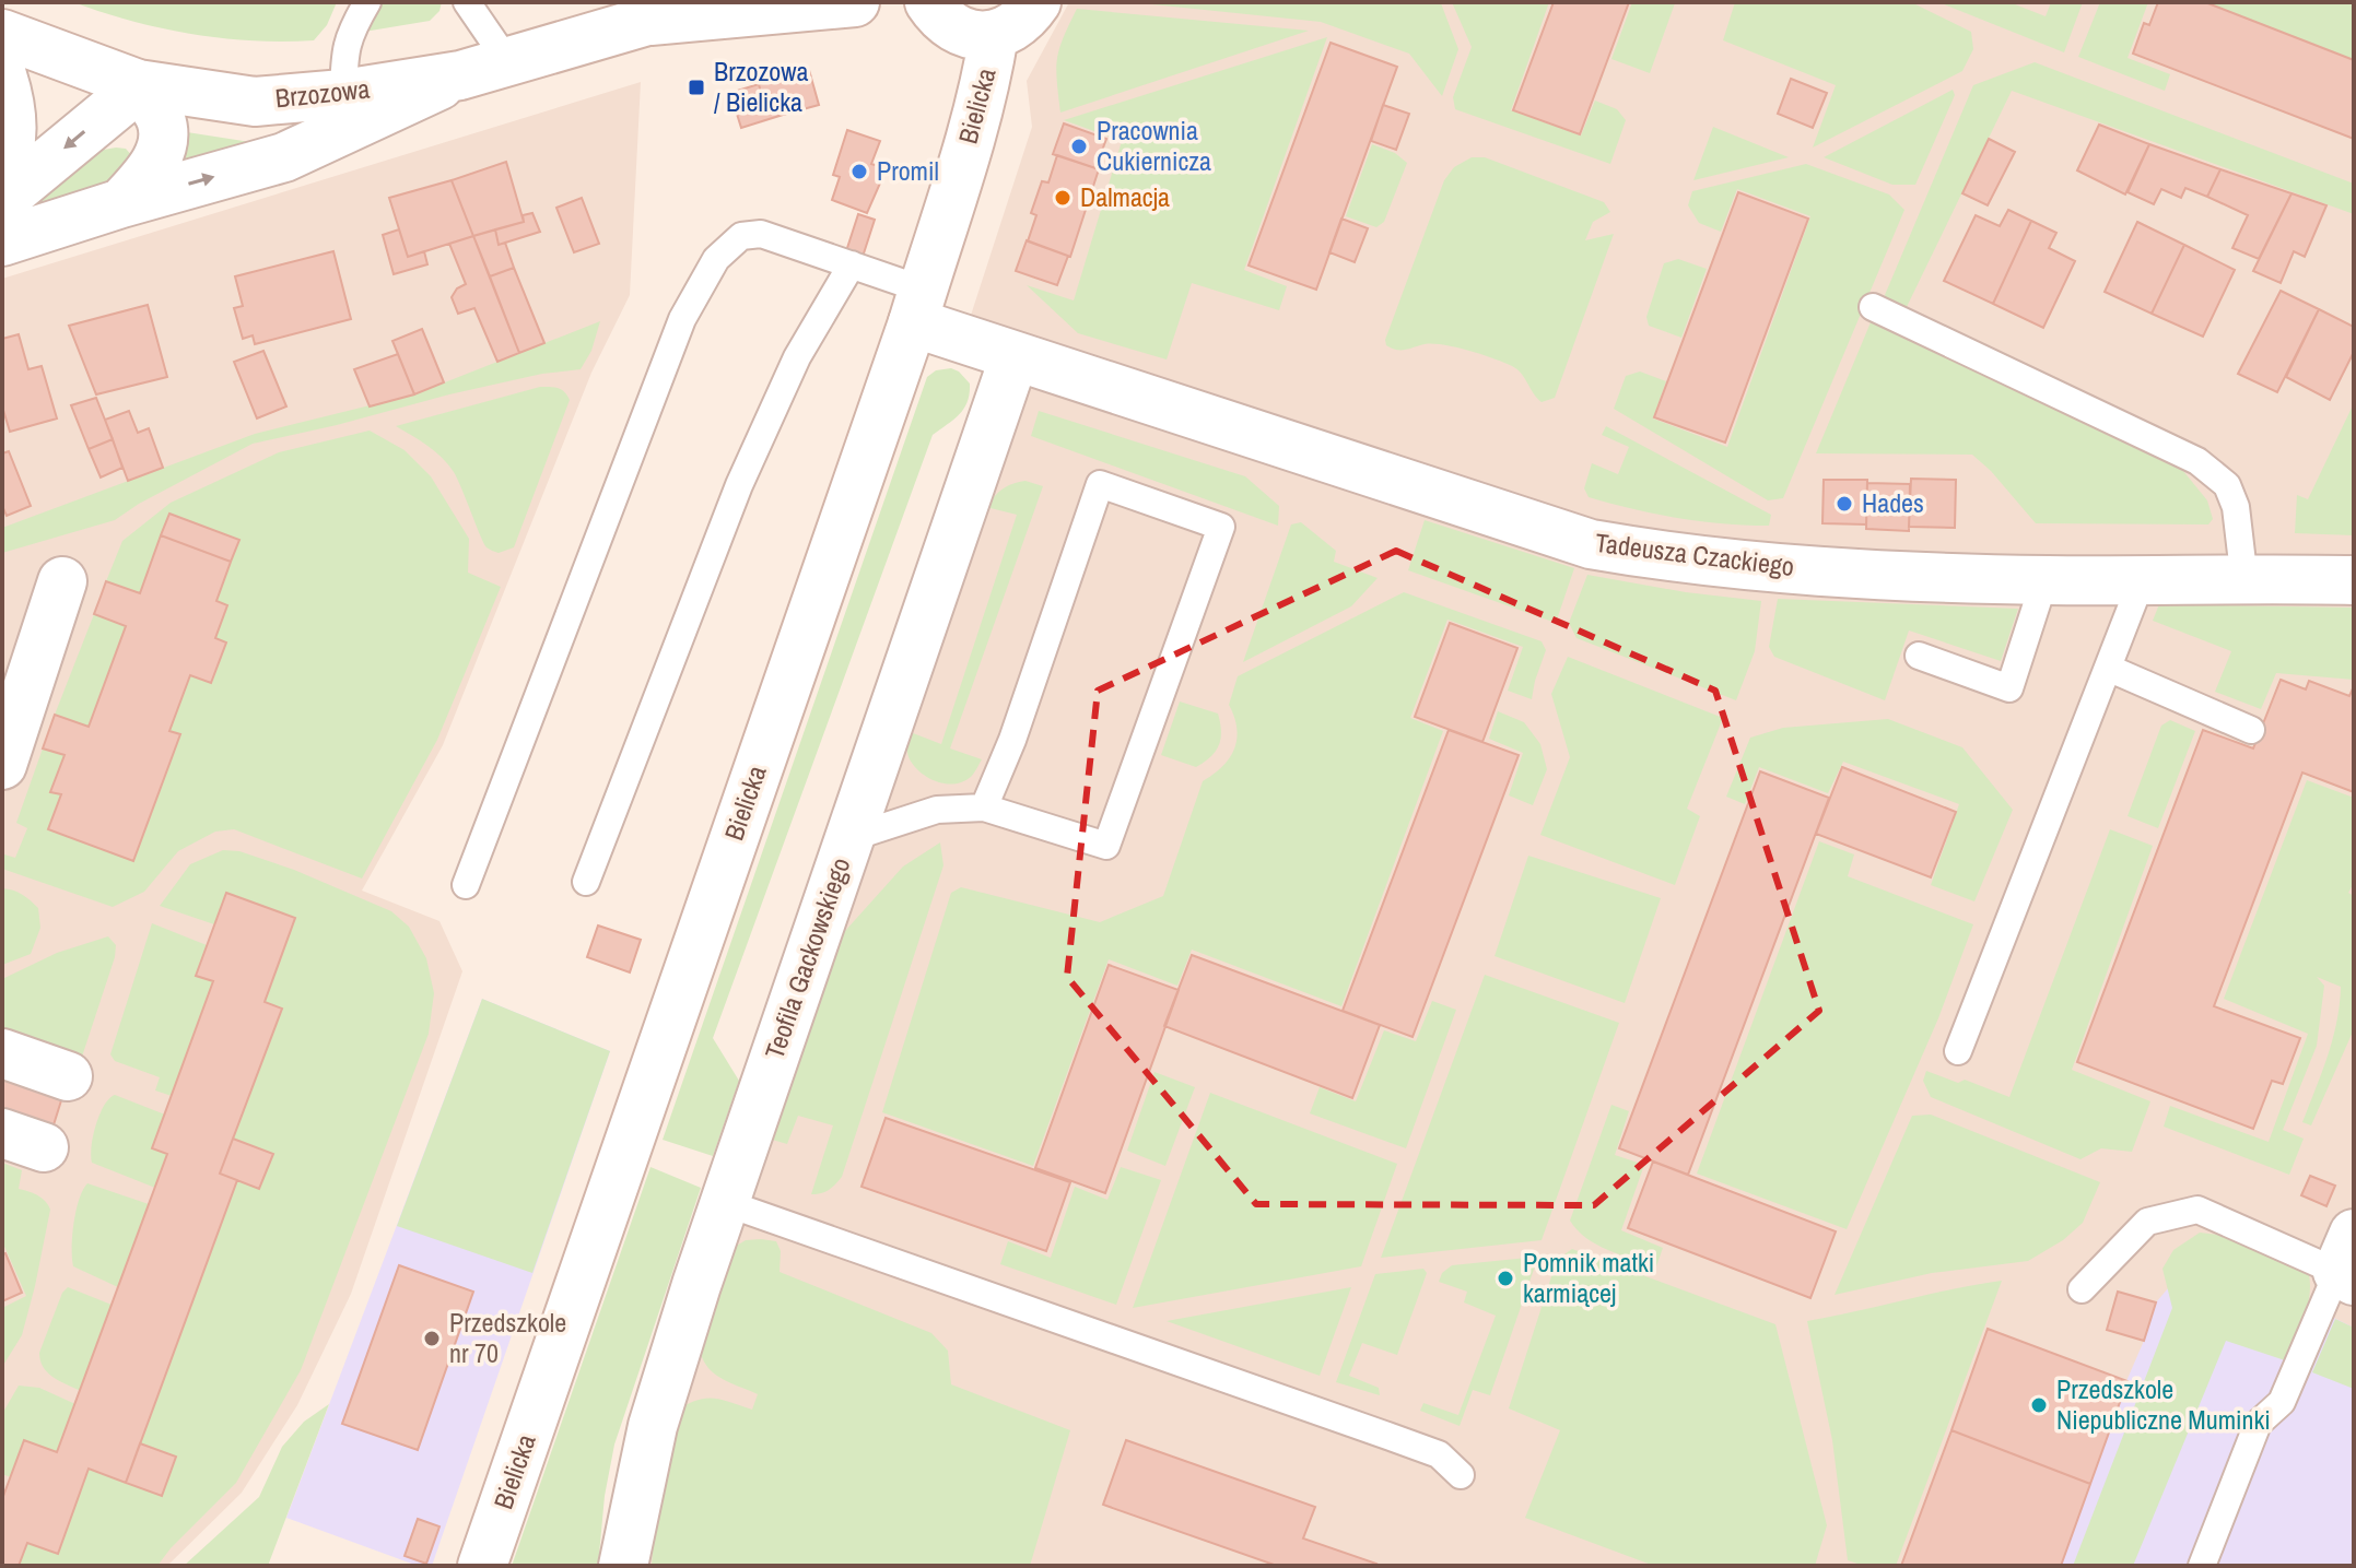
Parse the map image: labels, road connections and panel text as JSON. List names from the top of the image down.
{
  "streets": {
    "street": [
      "Brzozowa",
      "Bielicka",
      "Tadeusza Czackiego",
      "Teofila Gackowskiego"
    ]
  },
  "crossings": [
    ["Bielicka", "Tadeusza Czackiego"],
    ["Tadeusza Czackiego", "Teofila Gackowskiego"]
  ],
  "places": {
    "transit": ["Brzozowa / Bielicka"],
    "other": [
      "Pracownia Cukiernicza",
      "Promil",
      "Dalmacja",
      "Hades",
      "Pomnik matki karmiącej",
      "Przedszkole nr 70",
      "Przedszkole Niepubliczne Muminki"
    ]
  }
}
